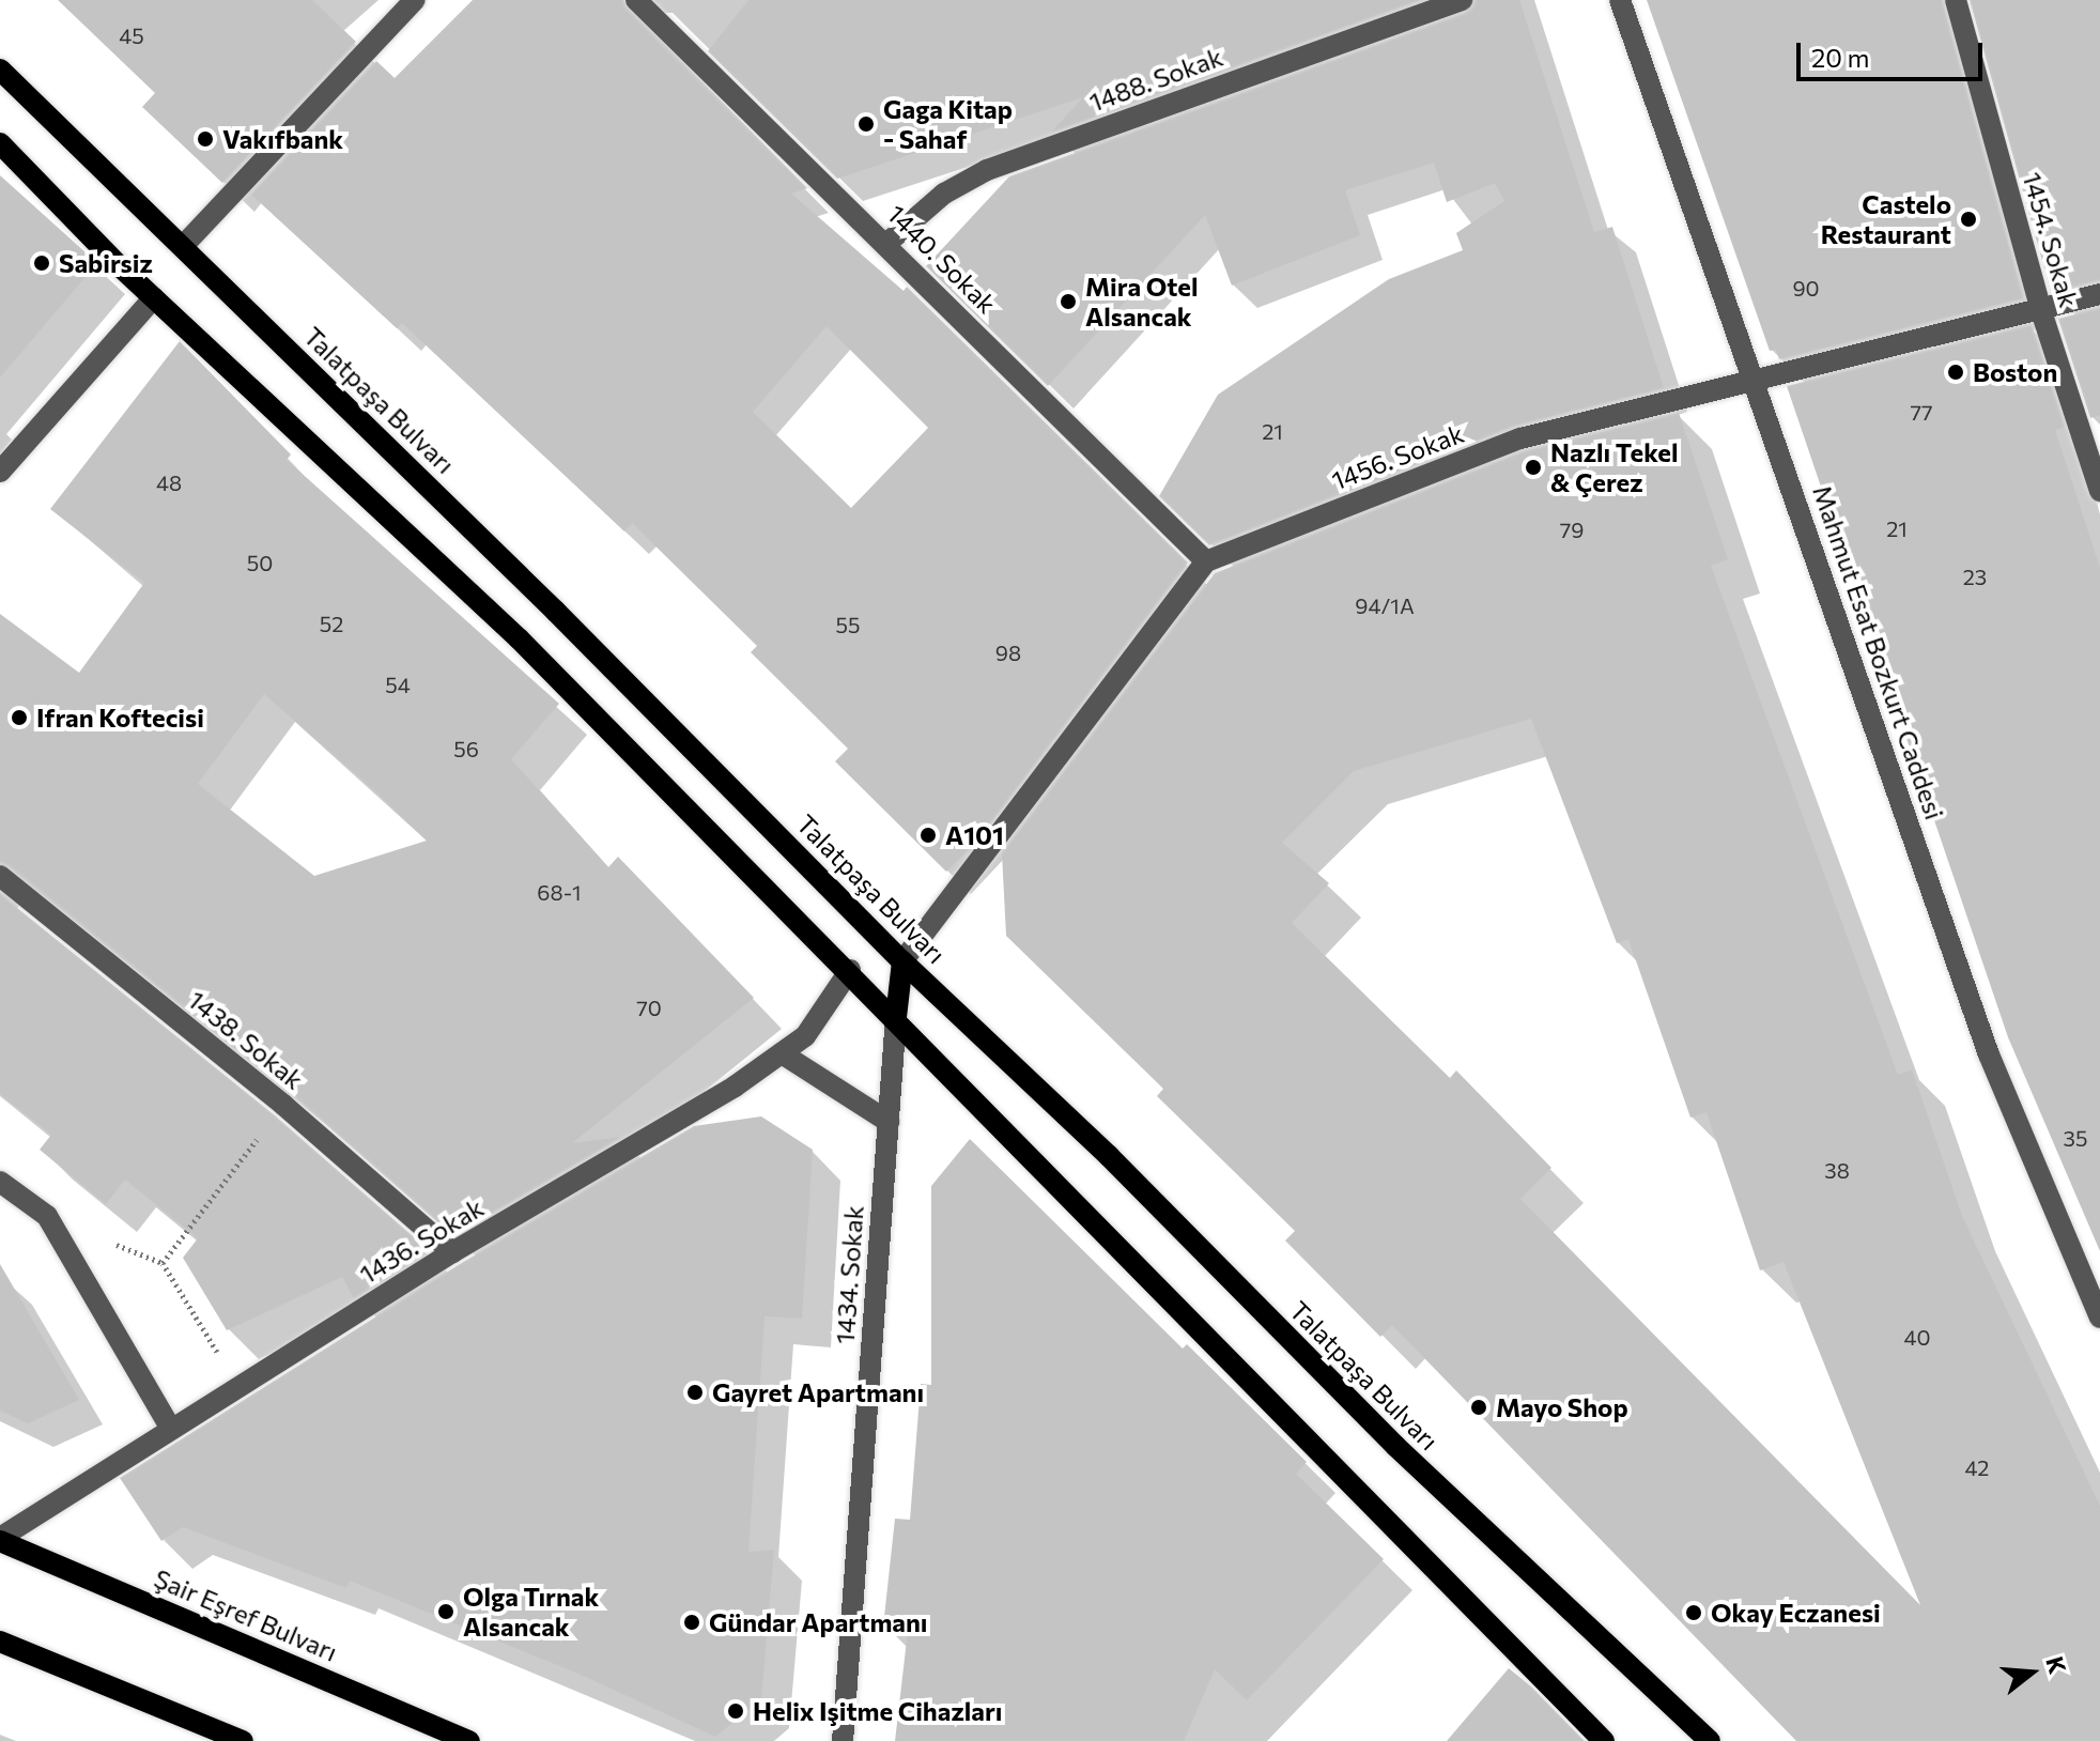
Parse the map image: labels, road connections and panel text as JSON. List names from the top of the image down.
{
  "streets": {
    "main road": ["Talatpaşa Bulvarı", "Şair Eşref Bulvarı"],
    "street": [
      "1488. Sokak",
      "1454. Sokak",
      "1440. Sokak",
      "1456. Sokak",
      "Mahmut Esat Bozkurt Caddesi",
      "1438. Sokak",
      "1436. Sokak",
      "1434. Sokak"
    ]
  },
  "crossings": [
    ["1488. Sokak", "1440. Sokak"],
    ["1454. Sokak", "1456. Sokak"],
    ["1440. Sokak", "1456. Sokak"],
    ["1456. Sokak", "Mahmut Esat Bozkurt Caddesi"],
    ["1438. Sokak", "1436. Sokak"],
    ["1436. Sokak", "Şair Eşref Bulvarı"]
  ],
  "places": [
    "Gaga Kitap - Sahaf",
    "Vakıfbank",
    "Castelo Restaurant",
    "Sabirsiz",
    "Mira Otel Alsancak",
    "Boston",
    "Nazlı Tekel & Çerez",
    "Ifran Koftecisi",
    "A101",
    "Gayret Apartmanı",
    "Mayo Shop",
    "Olga Tırnak Alsancak",
    "Okay Eczanesi",
    "Gündar Apartmanı",
    "Helix Işitme Cihazları"
  ],
  "house_numbers": [
    "45",
    "90",
    "77",
    "21",
    "48",
    "21",
    "79",
    "50",
    "23",
    "94/1A",
    "52",
    "55",
    "98",
    "54",
    "56",
    "68-1",
    "70",
    "35",
    "38",
    "40",
    "42"
  ],
  "scale_bar": "20 m",
  "north": "right"
}
